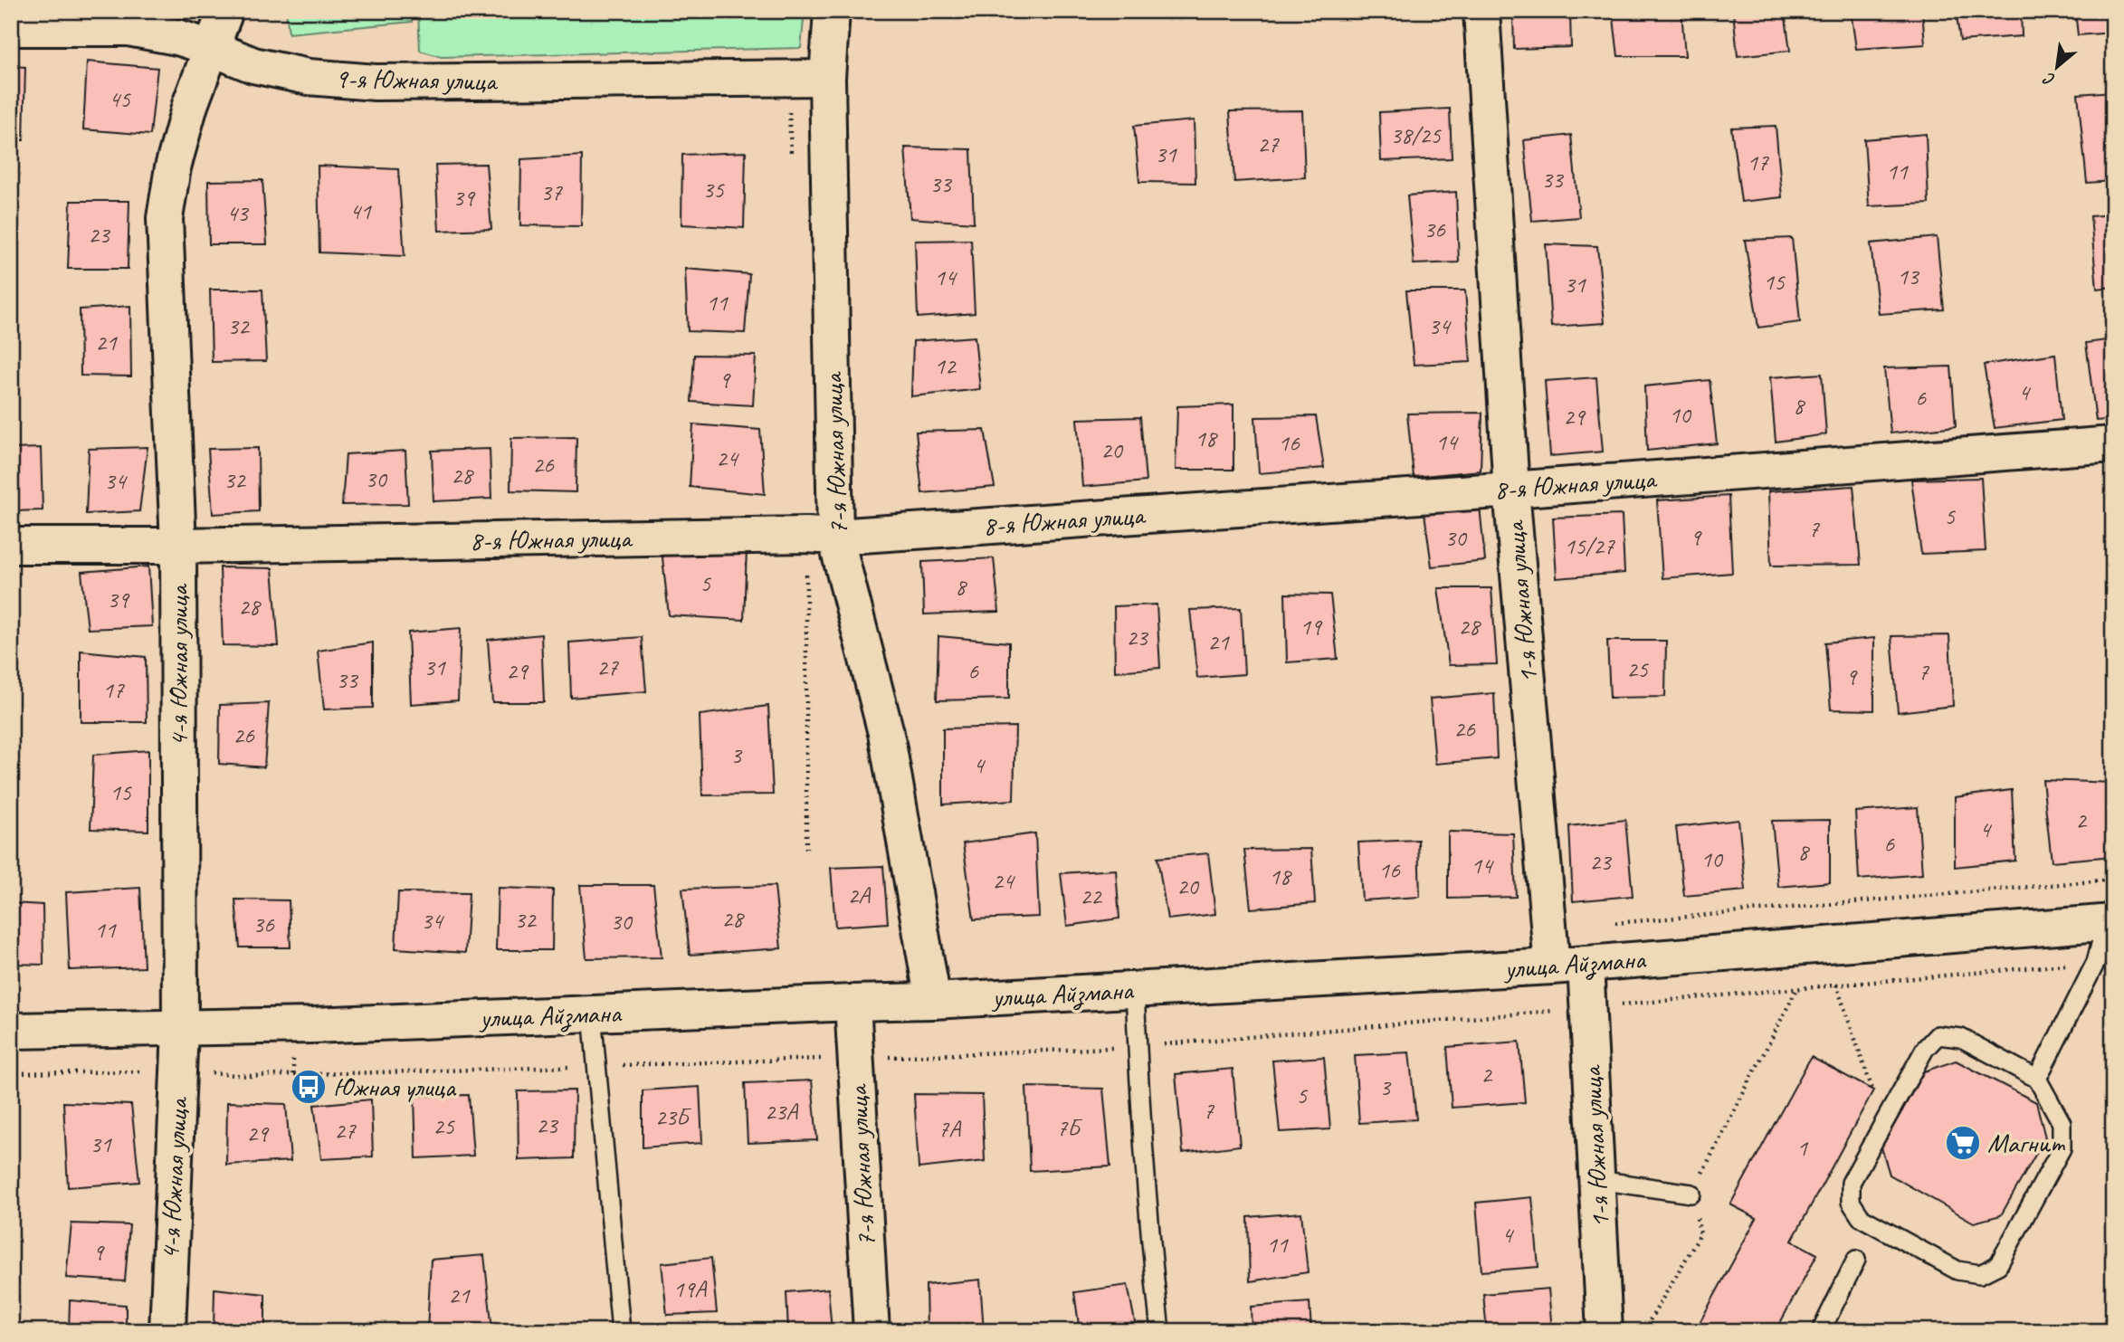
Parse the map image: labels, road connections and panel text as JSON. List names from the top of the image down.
{
  "streets": {
    "street": [
      "9-я Южная улица",
      "7-я Южная улица",
      "8-я Южная улица",
      "1-я Южная улица",
      "4-я Южная улица",
      "улица Айзмана"
    ]
  },
  "crossings": [
    ["9-я Южная улица", "7-я Южная улица"],
    ["9-я Южная улица", "4-я Южная улица"],
    ["7-я Южная улица", "8-я Южная улица"],
    ["7-я Южная улица", "улица Айзмана"],
    ["8-я Южная улица", "1-я Южная улица"],
    ["8-я Южная улица", "4-я Южная улица"],
    ["1-я Южная улица", "улица Айзмана"],
    ["4-я Южная улица", "улица Айзмана"]
  ],
  "places": {
    "bus stop": ["Южная улица"],
    "supermarket": ["Магнит"]
  },
  "house_numbers": [
    "45",
    "38/25",
    "27",
    "31",
    "17",
    "11",
    "33",
    "33",
    "35",
    "37",
    "39",
    "41",
    "43",
    "36",
    "23",
    "13",
    "14",
    "15",
    "31",
    "11",
    "32",
    "34",
    "21",
    "12",
    "9",
    "4",
    "6",
    "8",
    "10",
    "29",
    "18",
    "14",
    "16",
    "20",
    "24",
    "26",
    "28",
    "30",
    "32",
    "34",
    "5",
    "7",
    "9",
    "30",
    "15/27",
    "5",
    "8",
    "39",
    "28",
    "19",
    "28",
    "23",
    "21",
    "31",
    "27",
    "25",
    "29",
    "6",
    "7",
    "9",
    "33",
    "17",
    "26",
    "26",
    "3",
    "4",
    "15",
    "2",
    "4",
    "6",
    "8",
    "10",
    "23",
    "14",
    "16",
    "18",
    "24",
    "20",
    "2А",
    "22",
    "28",
    "32",
    "34",
    "30",
    "36",
    "11",
    "2",
    "3",
    "5",
    "7",
    "23А",
    "23Б",
    "23",
    "25",
    "7Б",
    "7А",
    "27",
    "29",
    "31",
    "1",
    "4",
    "11",
    "9",
    "19А",
    "21"
  ],
  "north": "bottom left"
}
